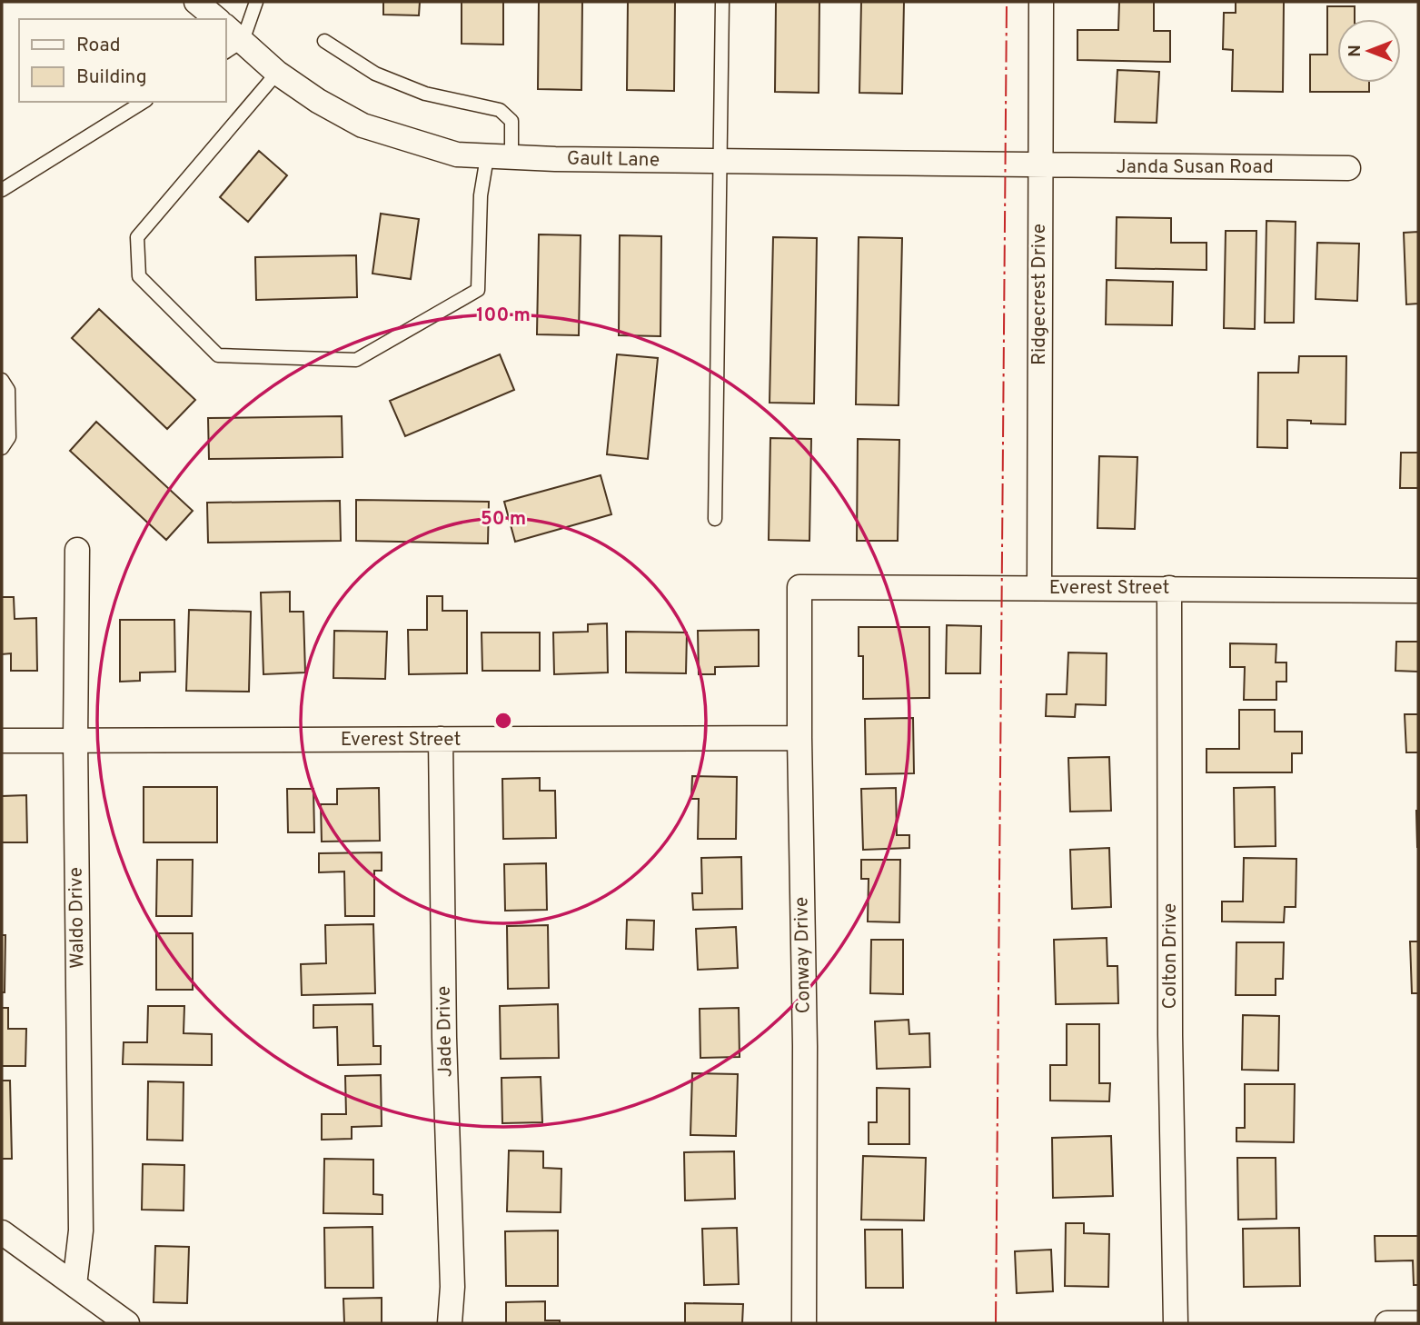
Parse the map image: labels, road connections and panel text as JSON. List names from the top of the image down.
{
  "streets": {
    "street": [
      "Gault Lane",
      "Janda Susan Road",
      "Ridgecrest Drive",
      "Everest Street",
      "Waldo Drive",
      "Conway Drive",
      "Colton Drive",
      "Jade Drive"
    ]
  },
  "crossings": [
    ["Gault Lane", "Janda Susan Road"],
    ["Gault Lane", "Ridgecrest Drive"],
    ["Janda Susan Road", "Ridgecrest Drive"],
    ["Ridgecrest Drive", "Everest Street"],
    ["Everest Street", "Waldo Drive"],
    ["Everest Street", "Conway Drive"],
    ["Everest Street", "Colton Drive"],
    ["Everest Street", "Jade Drive"]
  ],
  "legend": ["Road", "Building"],
  "north": "left",
  "rings": ["100 m", "50 m"]
}
